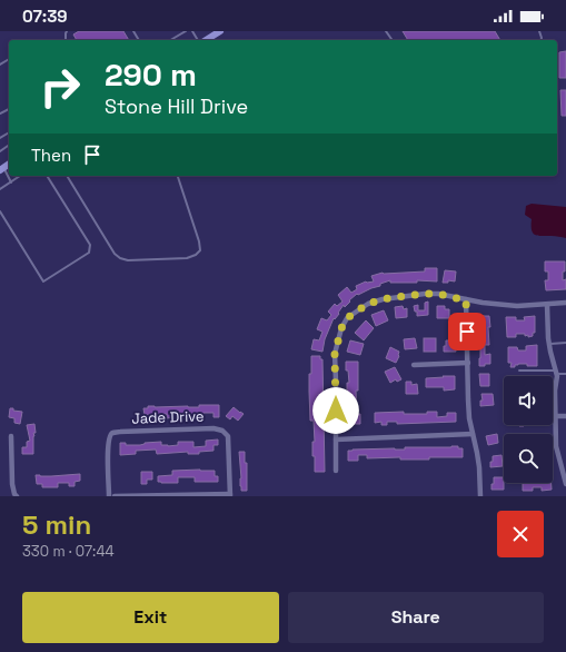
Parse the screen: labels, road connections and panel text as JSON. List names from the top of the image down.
{
  "streets": {
    "street": ["Jade Drive"]
  },
  "page": {
    "status": "07:39",
    "turn": ["290 m", "Stone Hill Drive"],
    "then": "Then",
    "heading": ["5 min", "330 m · 07:44"],
    "buttons": ["Exit", "Share"]
  }
}
